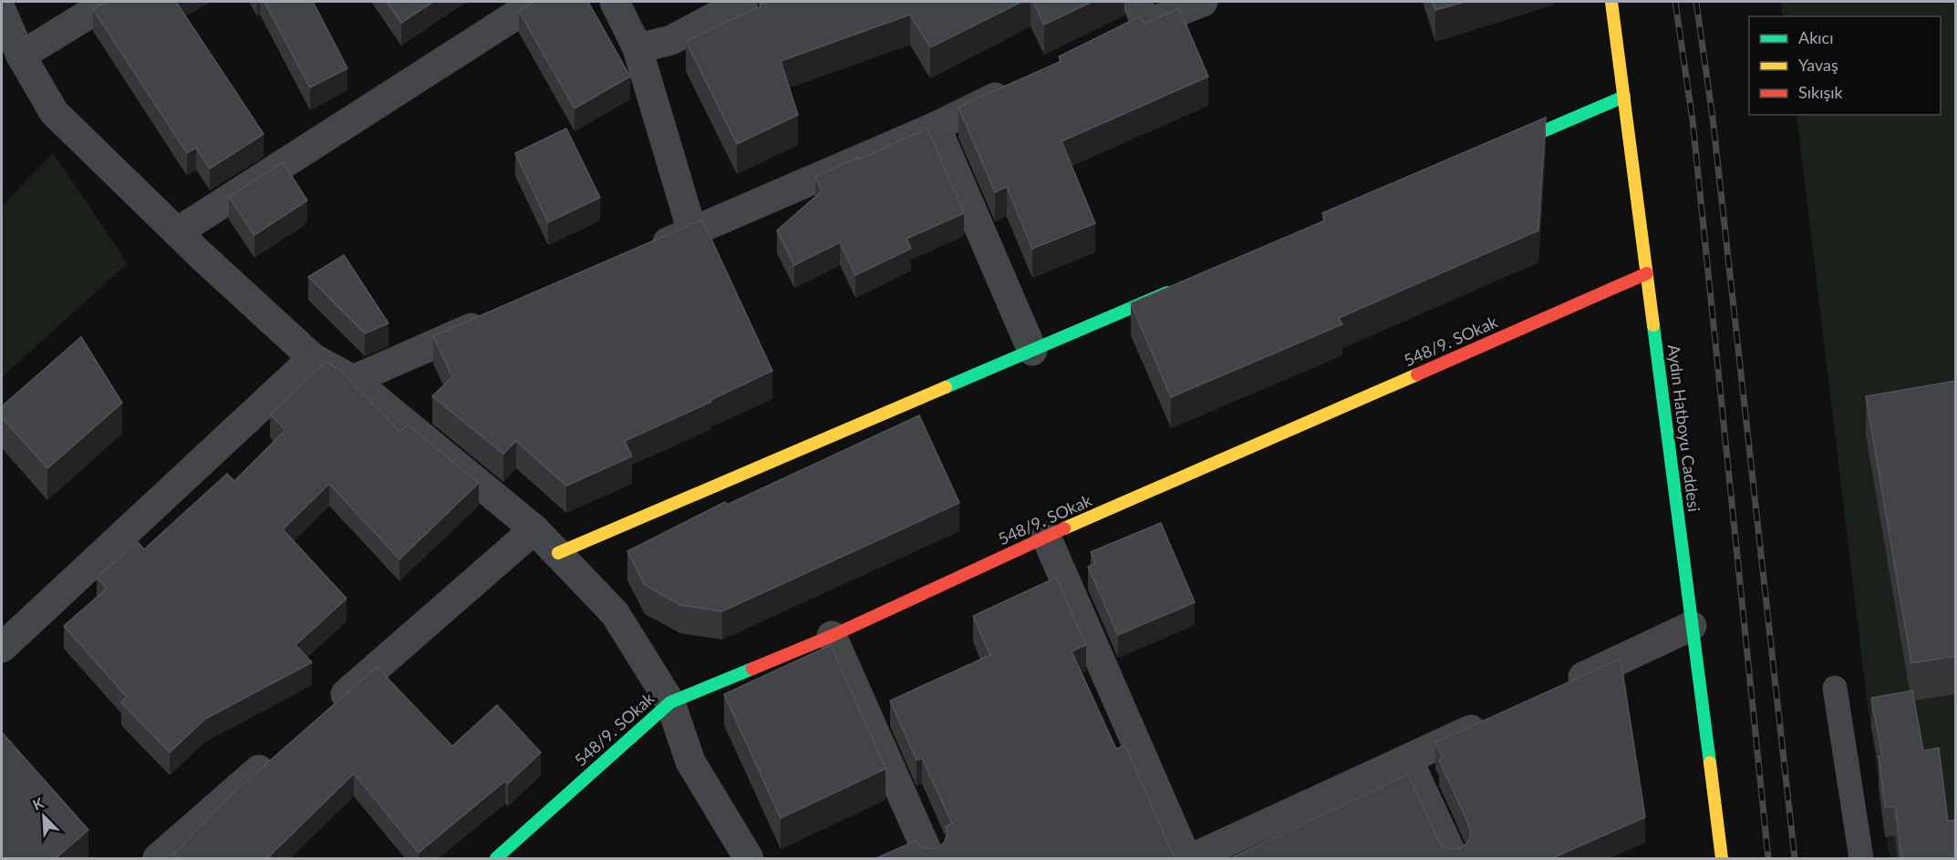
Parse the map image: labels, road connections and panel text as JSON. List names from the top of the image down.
{
  "streets": {
    "street": ["548/9. SOkak", "Aydın Hatboyu Caddesi"]
  },
  "crossings": [
    ["548/9. SOkak", "Aydın Hatboyu Caddesi"]
  ],
  "legend": ["Akıcı", "Yavaş", "Sıkışık"],
  "north": "top left"
}
